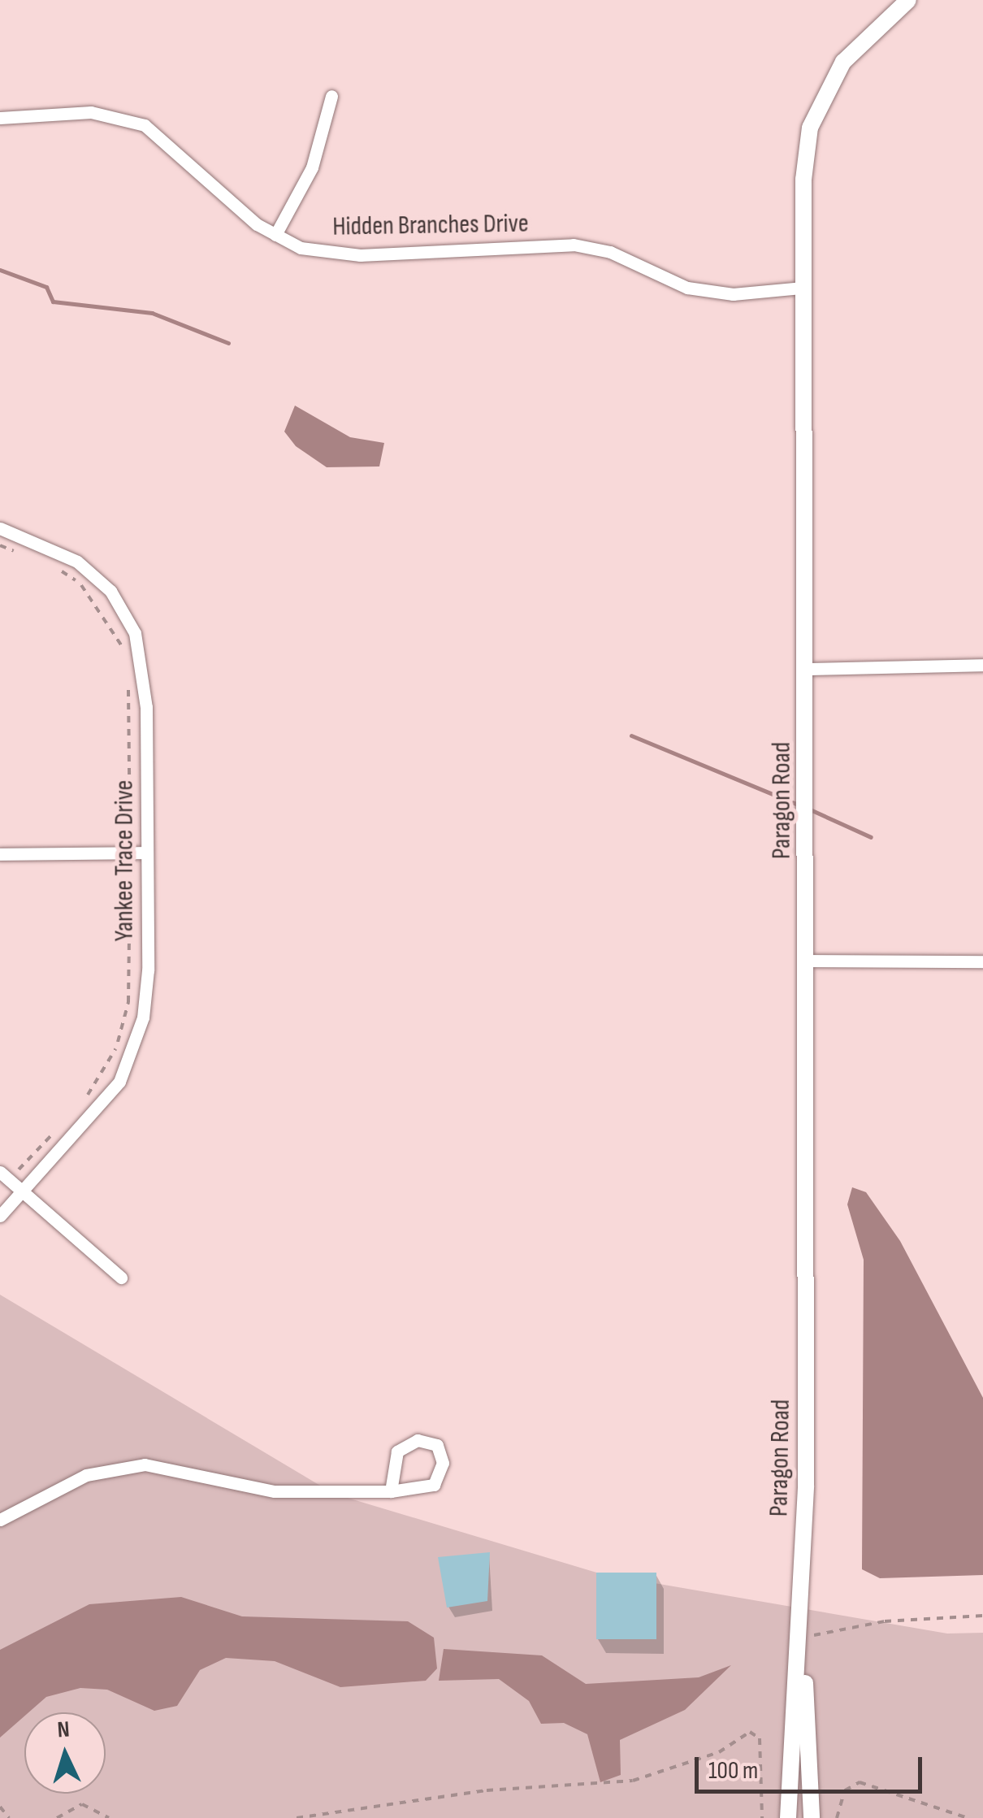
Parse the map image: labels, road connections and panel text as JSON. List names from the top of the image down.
{
  "streets": {
    "street": ["Hidden Branches Drive", "Paragon Road", "Yankee Trace Drive"]
  },
  "crossings": [
    ["Hidden Branches Drive", "Paragon Road"]
  ],
  "scale_bar": "100 m",
  "north": "top"
}
